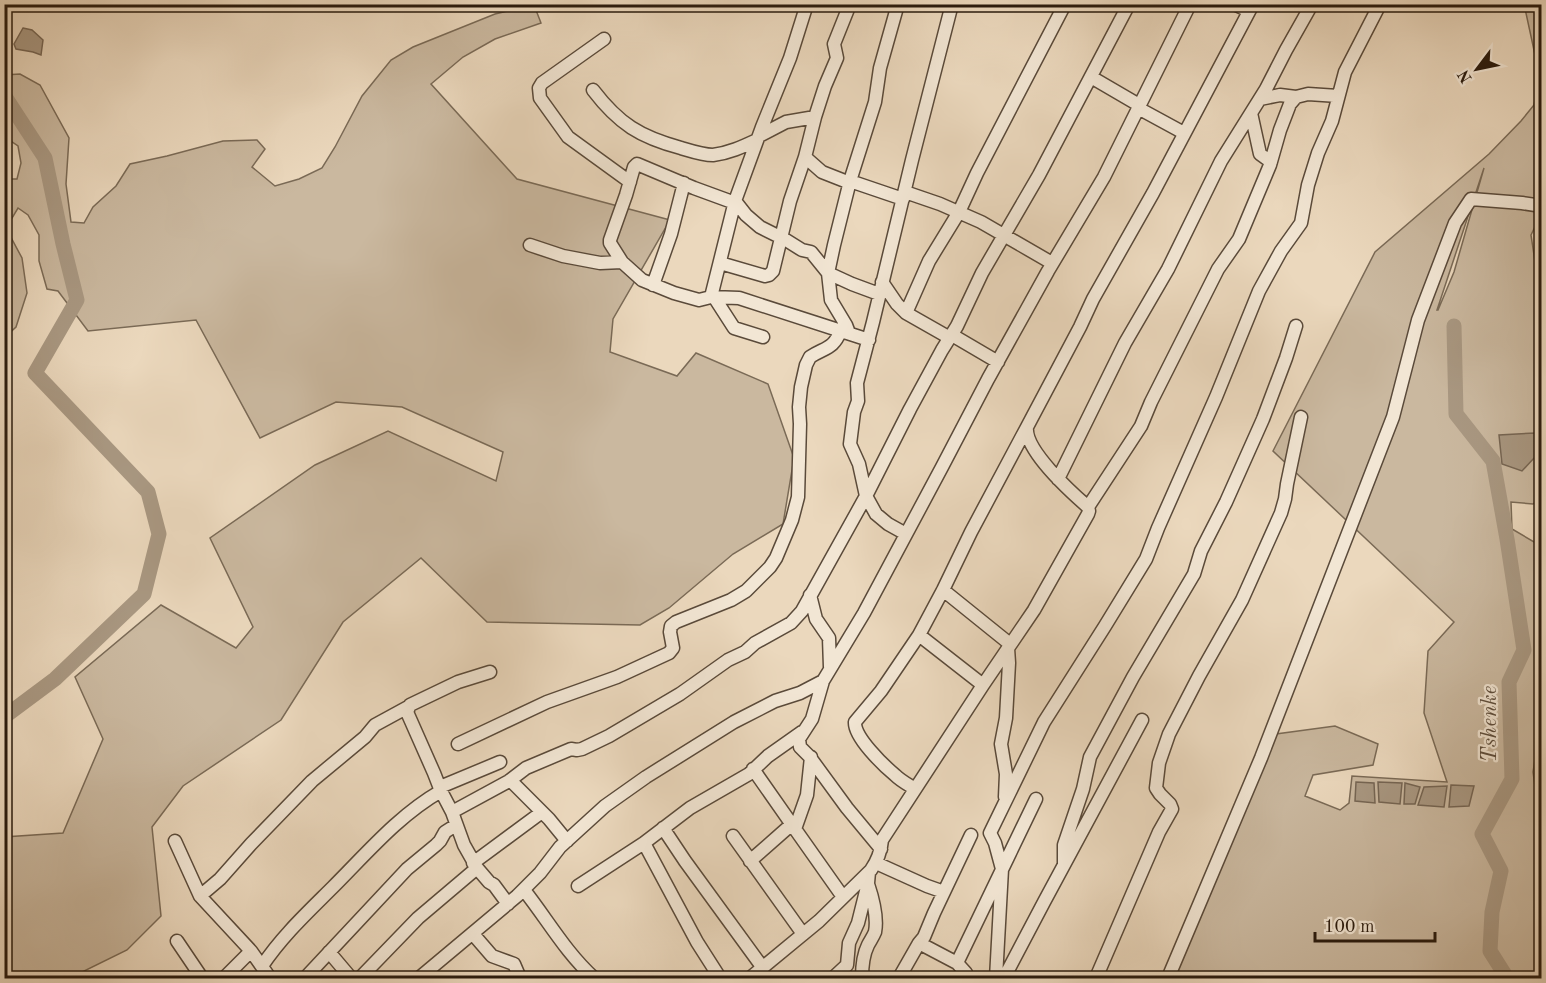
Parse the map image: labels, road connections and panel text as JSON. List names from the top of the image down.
{
  "water": ["Tshenke"],
  "scale_bar": "100 m",
  "north": "bottom left"
}
